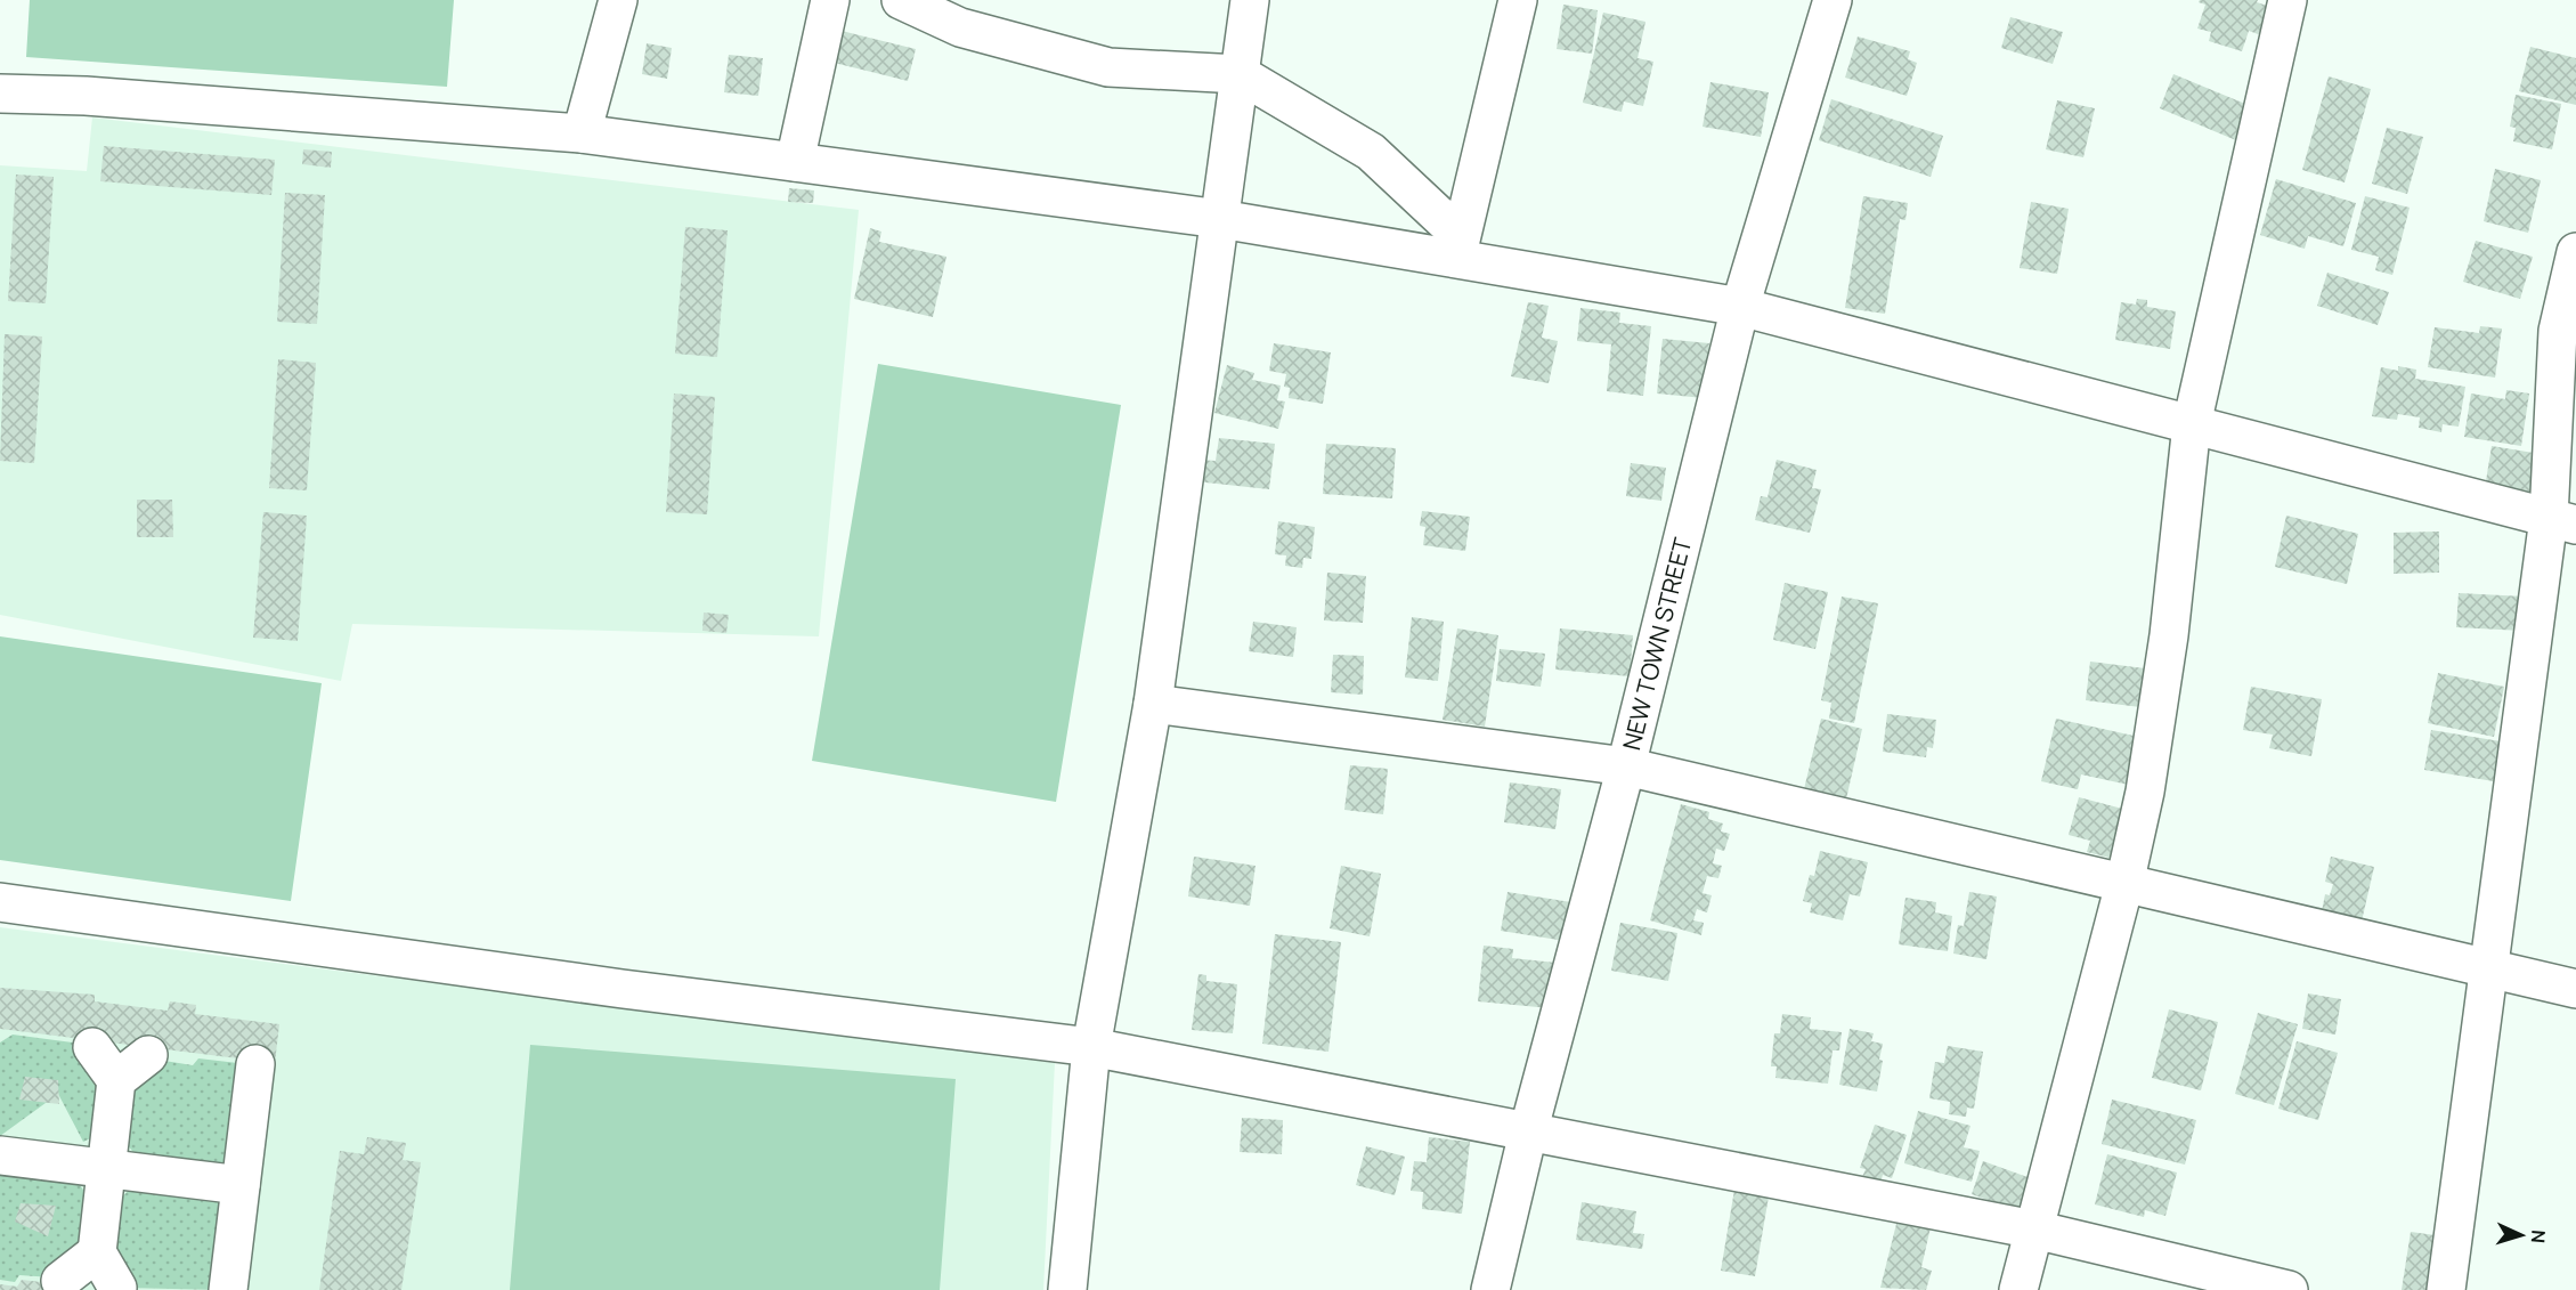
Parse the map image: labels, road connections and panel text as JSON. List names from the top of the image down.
{
  "streets": {
    "street": ["NEW TOWN STREET"]
  },
  "north": "right"
}
